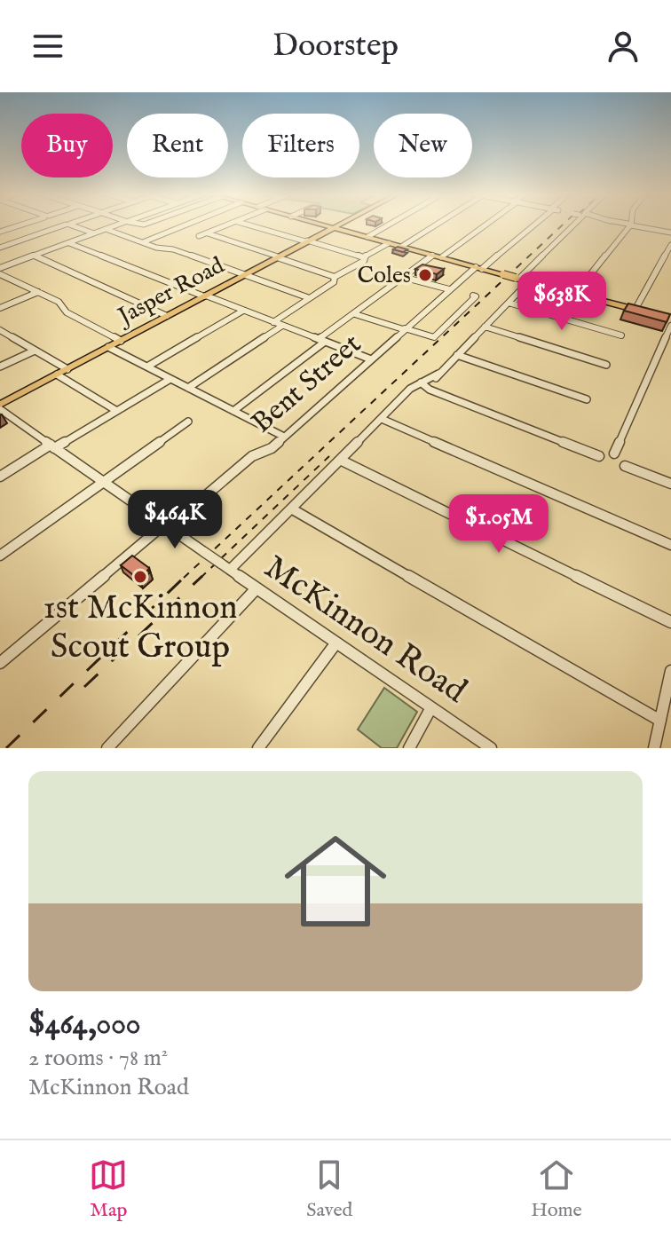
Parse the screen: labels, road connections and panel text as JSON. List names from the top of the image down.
{
  "streets": {
    "main road": ["Jasper Road"],
    "street": ["Bent Street", "McKinnon Road"]
  },
  "crossings": [
    ["Jasper Road", "McKinnon Road"],
    ["Bent Street", "McKinnon Road"]
  ],
  "places": ["Coles", "1st McKinnon Scout Group"],
  "page": {
    "header": "Doorstep",
    "chip": [
      "Buy",
      "Rent",
      "Filters",
      "New"
    ],
    "price": ["$638K", "$464K", "$1.05M"],
    "list": [
      {
        "name": "$464,000",
        "note": "2 rooms · 78 m² · McKinnon Road"
      }
    ],
    "tabs": ["Map", "Saved", "Home"]
  }
}
